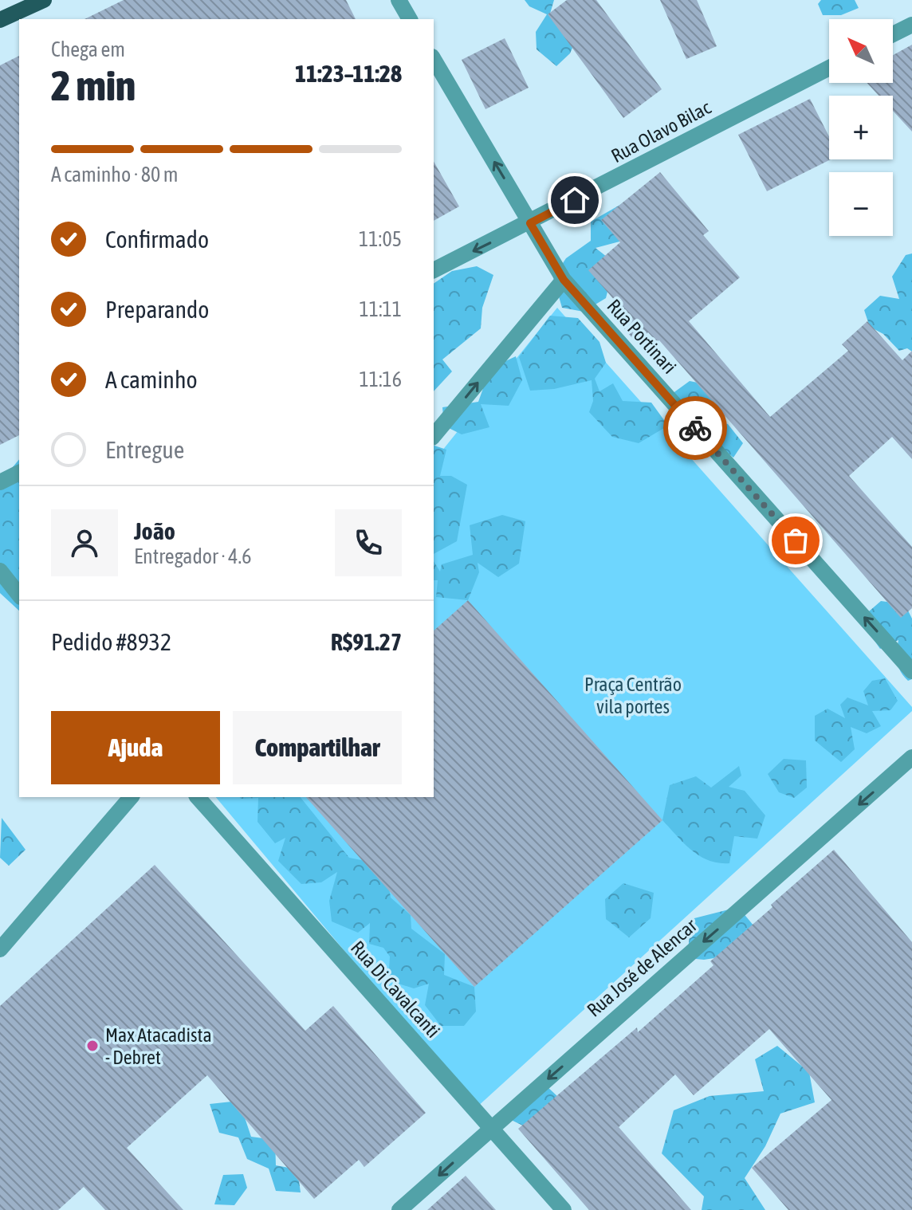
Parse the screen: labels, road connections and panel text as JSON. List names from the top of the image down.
{
  "streets": {
    "street": [
      "Rua Olavo Bilac",
      "Rua Portinari",
      "Rua José de Alencar",
      "Rua Di Cavalcanti"
    ]
  },
  "crossings": [
    ["Rua Olavo Bilac", "Rua Portinari"],
    ["Rua José de Alencar", "Rua Di Cavalcanti"]
  ],
  "one_way": ["Rua Portinari", "Rua José de Alencar"],
  "parks": ["Praça Centrão vila portes"],
  "places": ["Max Atacadista - Debret"],
  "north": "top left",
  "page": {
    "map_buttons": ["+", "−"],
    "heading": ["2 min", "Chega em", "11:23–11:28"],
    "panel": [
      "João",
      "Entregador · 4.6",
      "Pedido #8932",
      "R$91.27"
    ],
    "bar": "A caminho · 80 m",
    "list": [
      ["Confirmado", "11:05"],
      ["Preparando", "11:11"],
      ["A caminho", "11:16"],
      "Entregue"
    ],
    "buttons": ["Ajuda", "Compartilhar"]
  }
}
